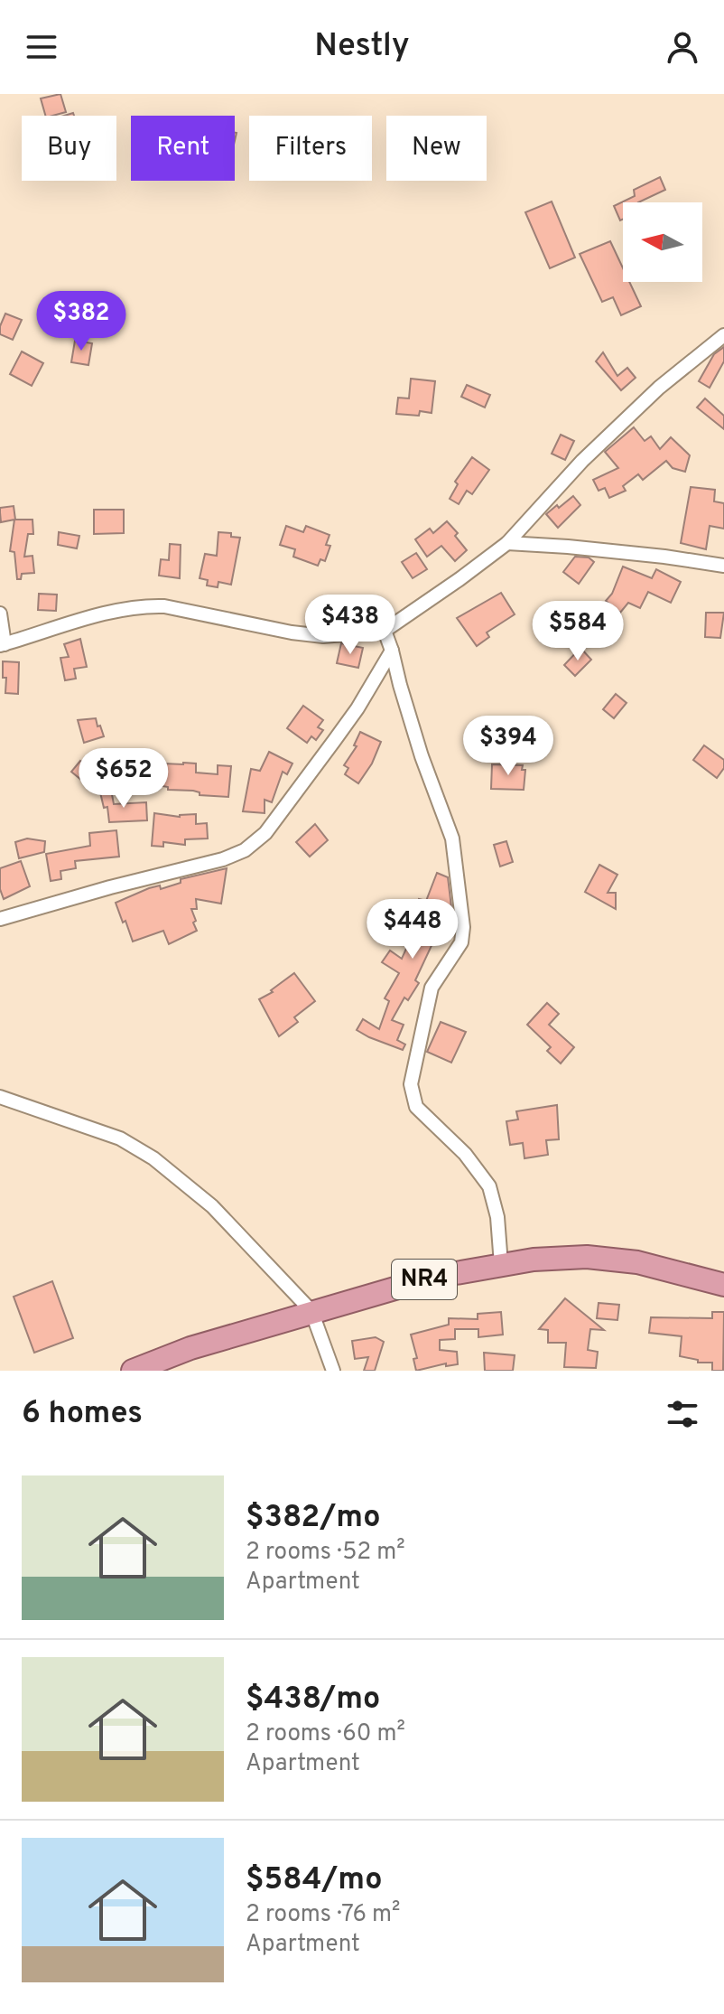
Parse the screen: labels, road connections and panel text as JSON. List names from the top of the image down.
{
  "streets": {
    "highway": ["NR4"]
  },
  "north": "left",
  "page": {
    "header": "Nestly",
    "chip": [
      "Buy",
      "Rent",
      "Filters",
      "New"
    ],
    "price": [
      "$382",
      "$438",
      "$584",
      "$394",
      "$652",
      "$448"
    ],
    "heading": "6 homes",
    "list": [
      {
        "name": "$382/mo",
        "note": "2 rooms · 52 m² · Apartment"
      },
      {
        "name": "$438/mo",
        "note": "2 rooms · 60 m² · Apartment"
      },
      {
        "name": "$584/mo",
        "note": "2 rooms · 76 m² · Apartment"
      }
    ]
  }
}
